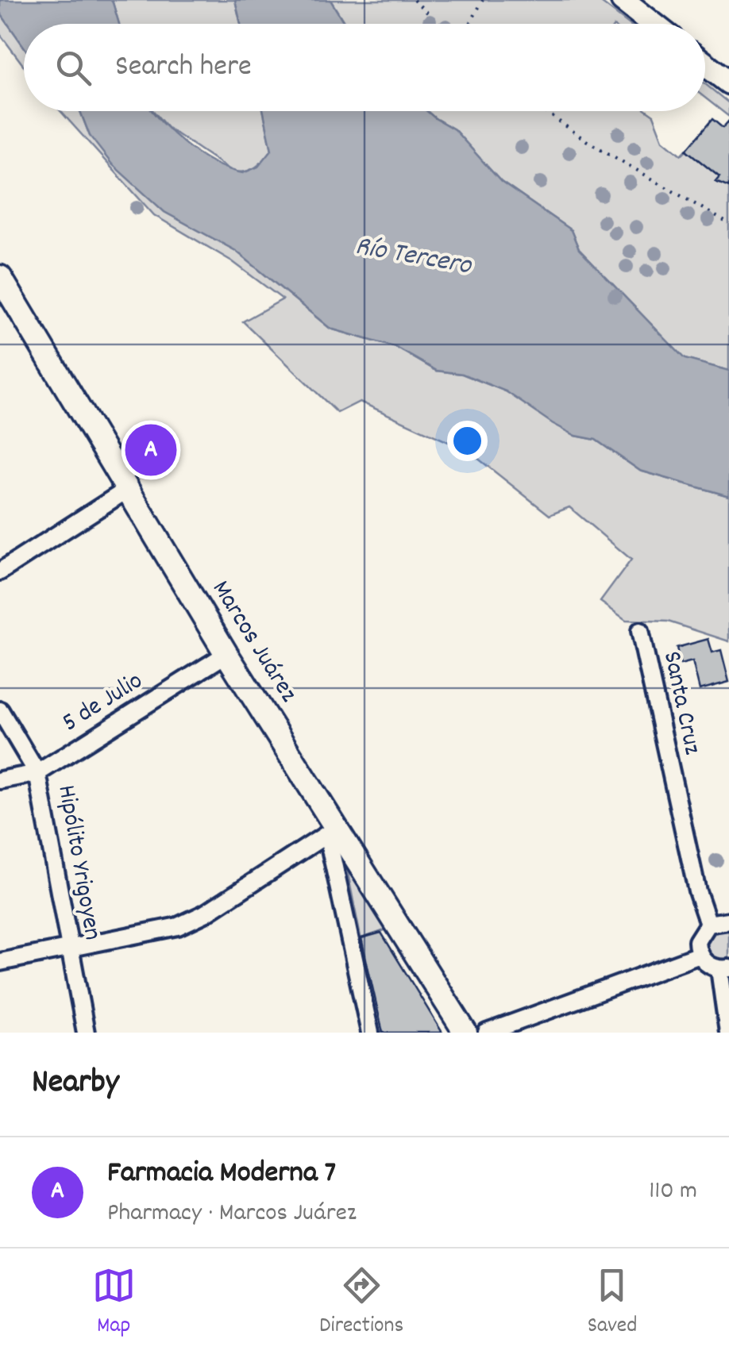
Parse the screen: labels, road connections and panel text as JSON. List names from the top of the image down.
{
  "streets": {
    "main road": ["Marcos Juárez"],
    "street": ["5 de Julio", "Santa Cruz", "Hipólito Yrigoyen"]
  },
  "crossings": [
    ["Marcos Juárez", "5 de Julio"],
    ["5 de Julio", "Hipólito Yrigoyen"]
  ],
  "water": ["Río Tercero"],
  "page": {
    "search": "Search here",
    "pins": "A",
    "heading": "Nearby",
    "list": [
      {
        "mark": "A",
        "name": "Farmacia Moderna 7",
        "note": "Pharmacy · Marcos Juárez",
        "value": "110 m"
      }
    ],
    "nav": ["Map", "Directions", "Saved"]
  }
}
